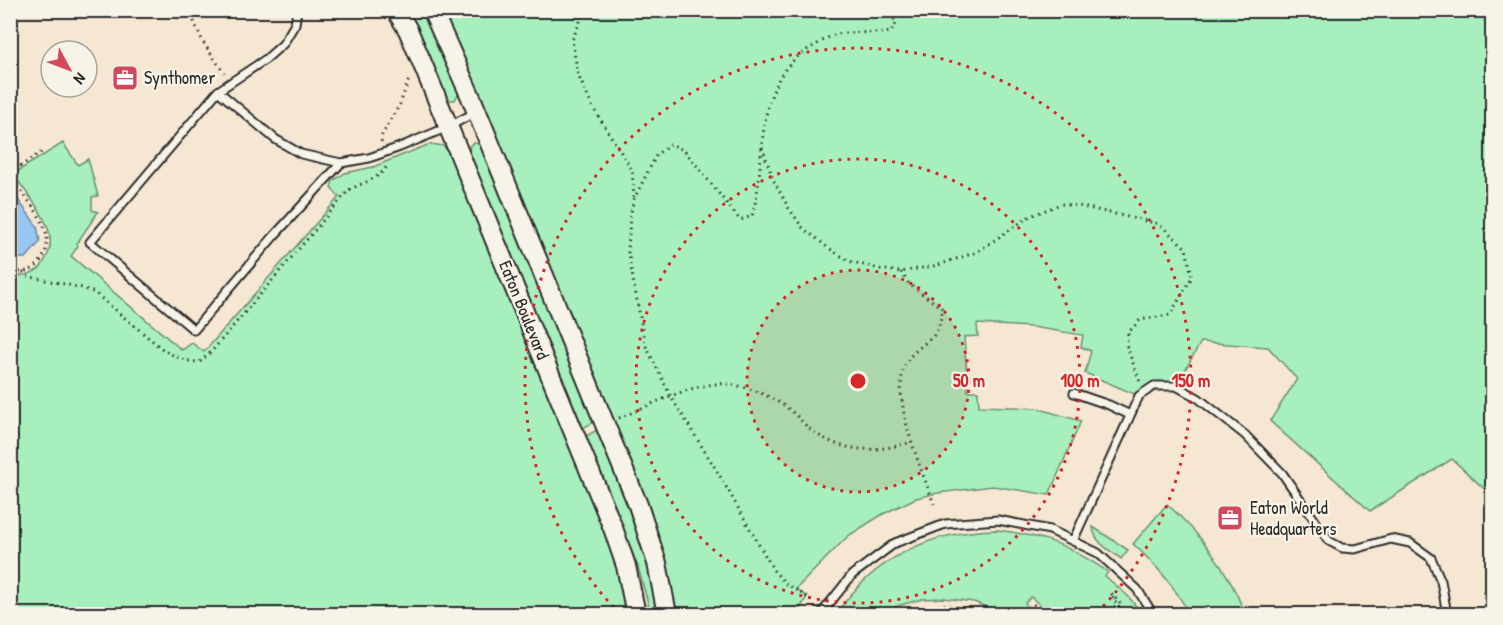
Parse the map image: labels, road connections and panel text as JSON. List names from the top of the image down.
{
  "streets": {
    "street": ["Eaton Boulevard"]
  },
  "places": {
    "office": ["Synthomer", "Eaton World Headquarters"]
  },
  "north": "bottom right",
  "rings": ["50 m", "100 m", "150 m"]
}
